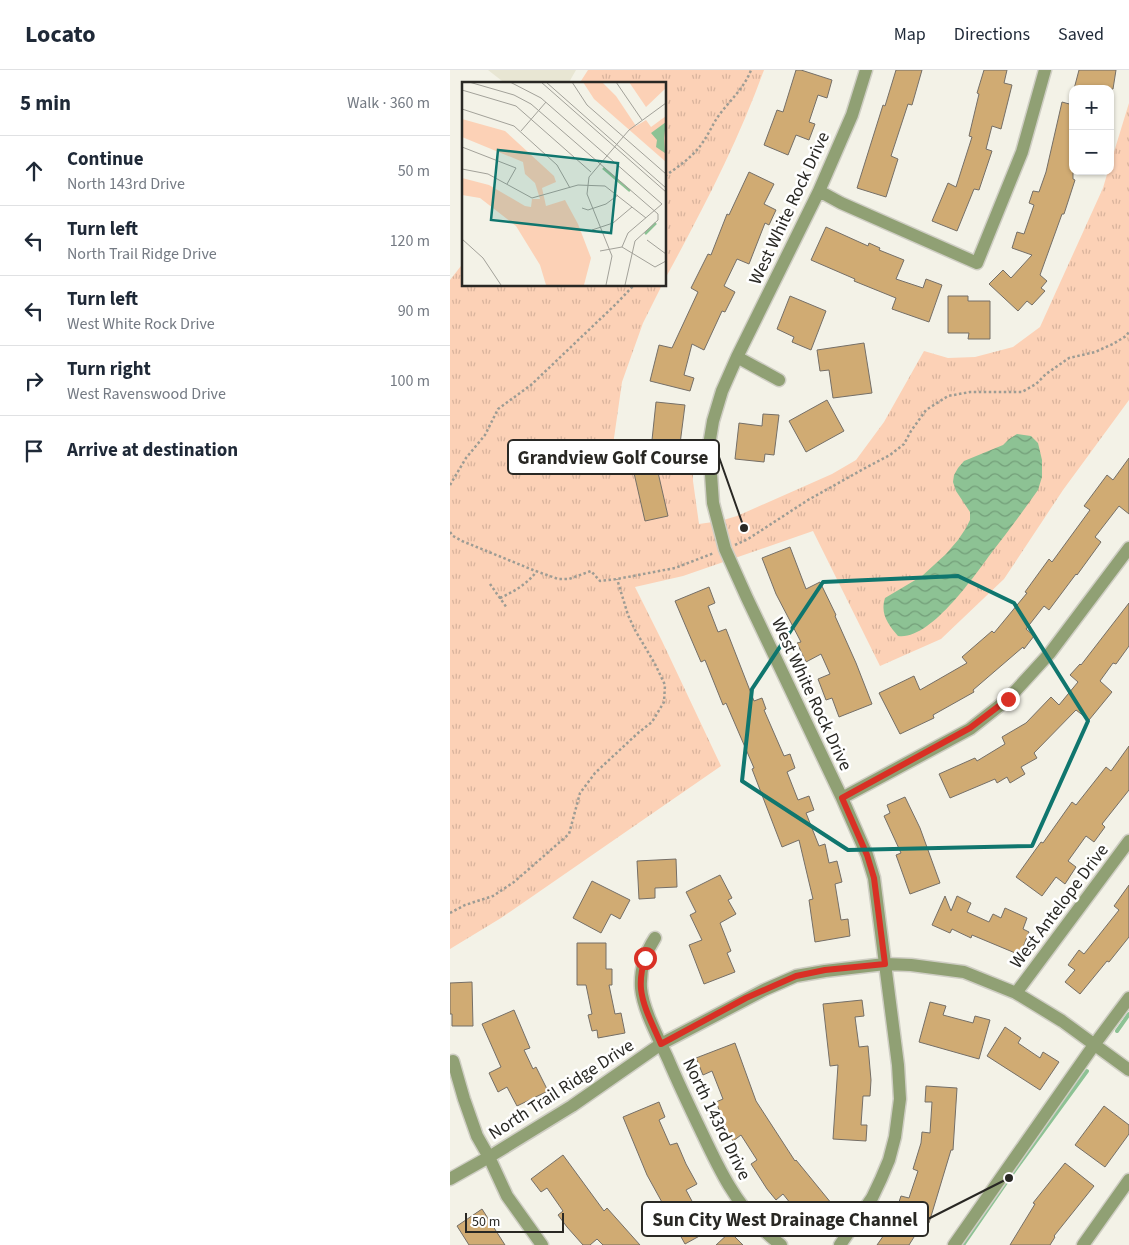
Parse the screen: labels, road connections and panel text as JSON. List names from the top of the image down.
{
  "streets": {
    "street": [
      "West White Rock Drive",
      "West Antelope Drive",
      "North Trail Ridge Drive",
      "North 143rd Drive"
    ]
  },
  "crossings": [
    ["West White Rock Drive", "North Trail Ridge Drive"],
    ["West Antelope Drive", "North Trail Ridge Drive"],
    ["North Trail Ridge Drive", "North 143rd Drive"]
  ],
  "places": ["Grandview Golf Course", "Sun City West Drainage Channel"],
  "scale_bar": "50 m",
  "page": {
    "header": "Locato",
    "nav": ["Map", "Directions", "Saved"],
    "heading": ["5 min", "Walk · 360 m"],
    "map_buttons": ["+", "−"],
    "list": [
      ["Continue", "North 143rd Drive", "50 m"],
      ["Turn left", "North Trail Ridge Drive", "120 m"],
      ["Turn left", "West White Rock Drive", "90 m"],
      ["Turn right", "West Ravenswood Drive", "100 m"],
      "Arrive at destination"
    ],
    "scale": "50 m"
  }
}
